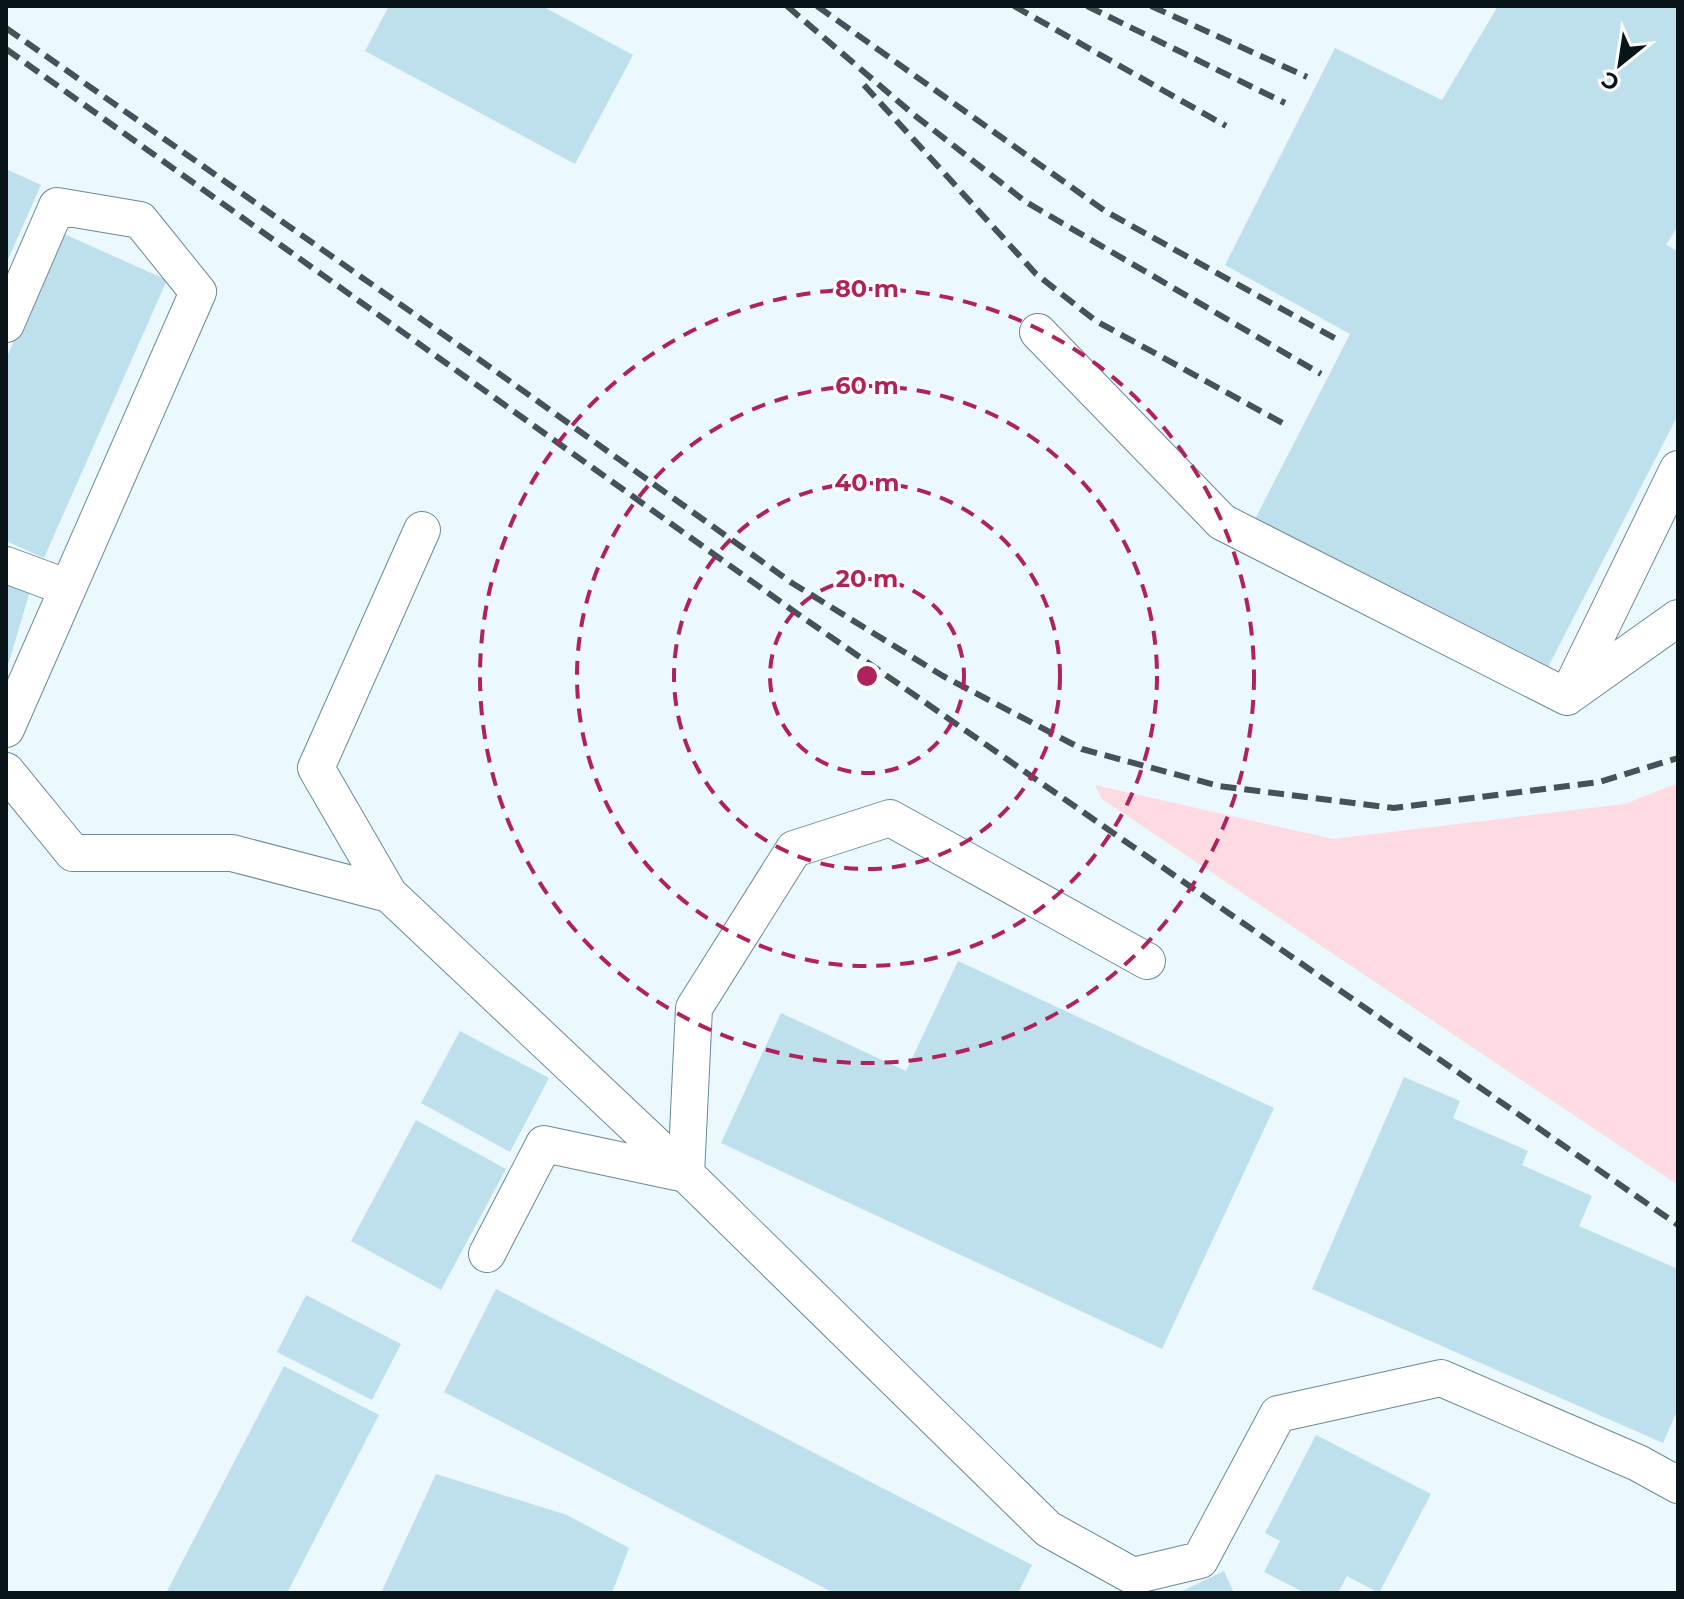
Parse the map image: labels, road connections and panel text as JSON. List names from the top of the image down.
{
  "north": "bottom left",
  "rings": [
    "80 m",
    "60 m",
    "40 m",
    "20 m"
  ]
}
